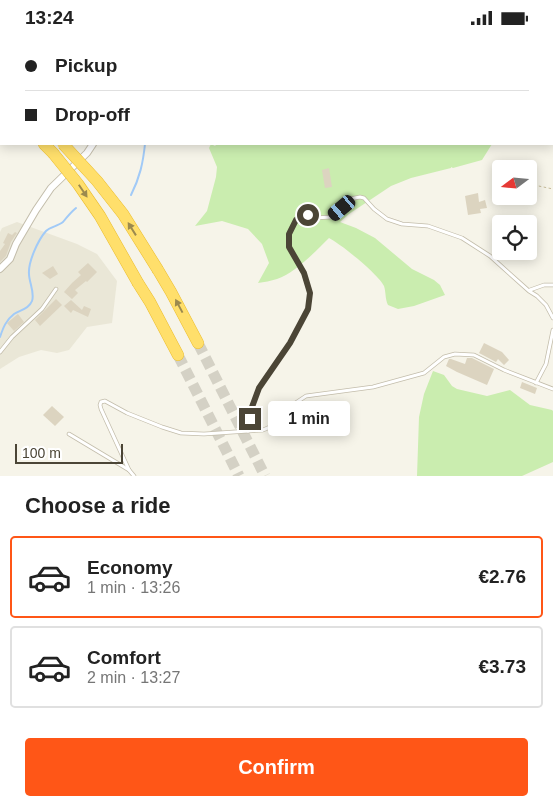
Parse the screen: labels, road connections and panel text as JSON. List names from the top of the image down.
{
  "scale_bar": "100 m",
  "north": "left",
  "page": {
    "status": "13:24",
    "banner": ["Pickup", "Drop-off"],
    "bubble": "1 min",
    "scale": "100 m",
    "heading": "Choose a ride",
    "list": [
      {
        "name": "Economy",
        "note": "1 min · 13:26",
        "value": "€2.76"
      },
      {
        "name": "Comfort",
        "note": "2 min · 13:27",
        "value": "€3.73"
      }
    ],
    "buttons": "Confirm"
  }
}
